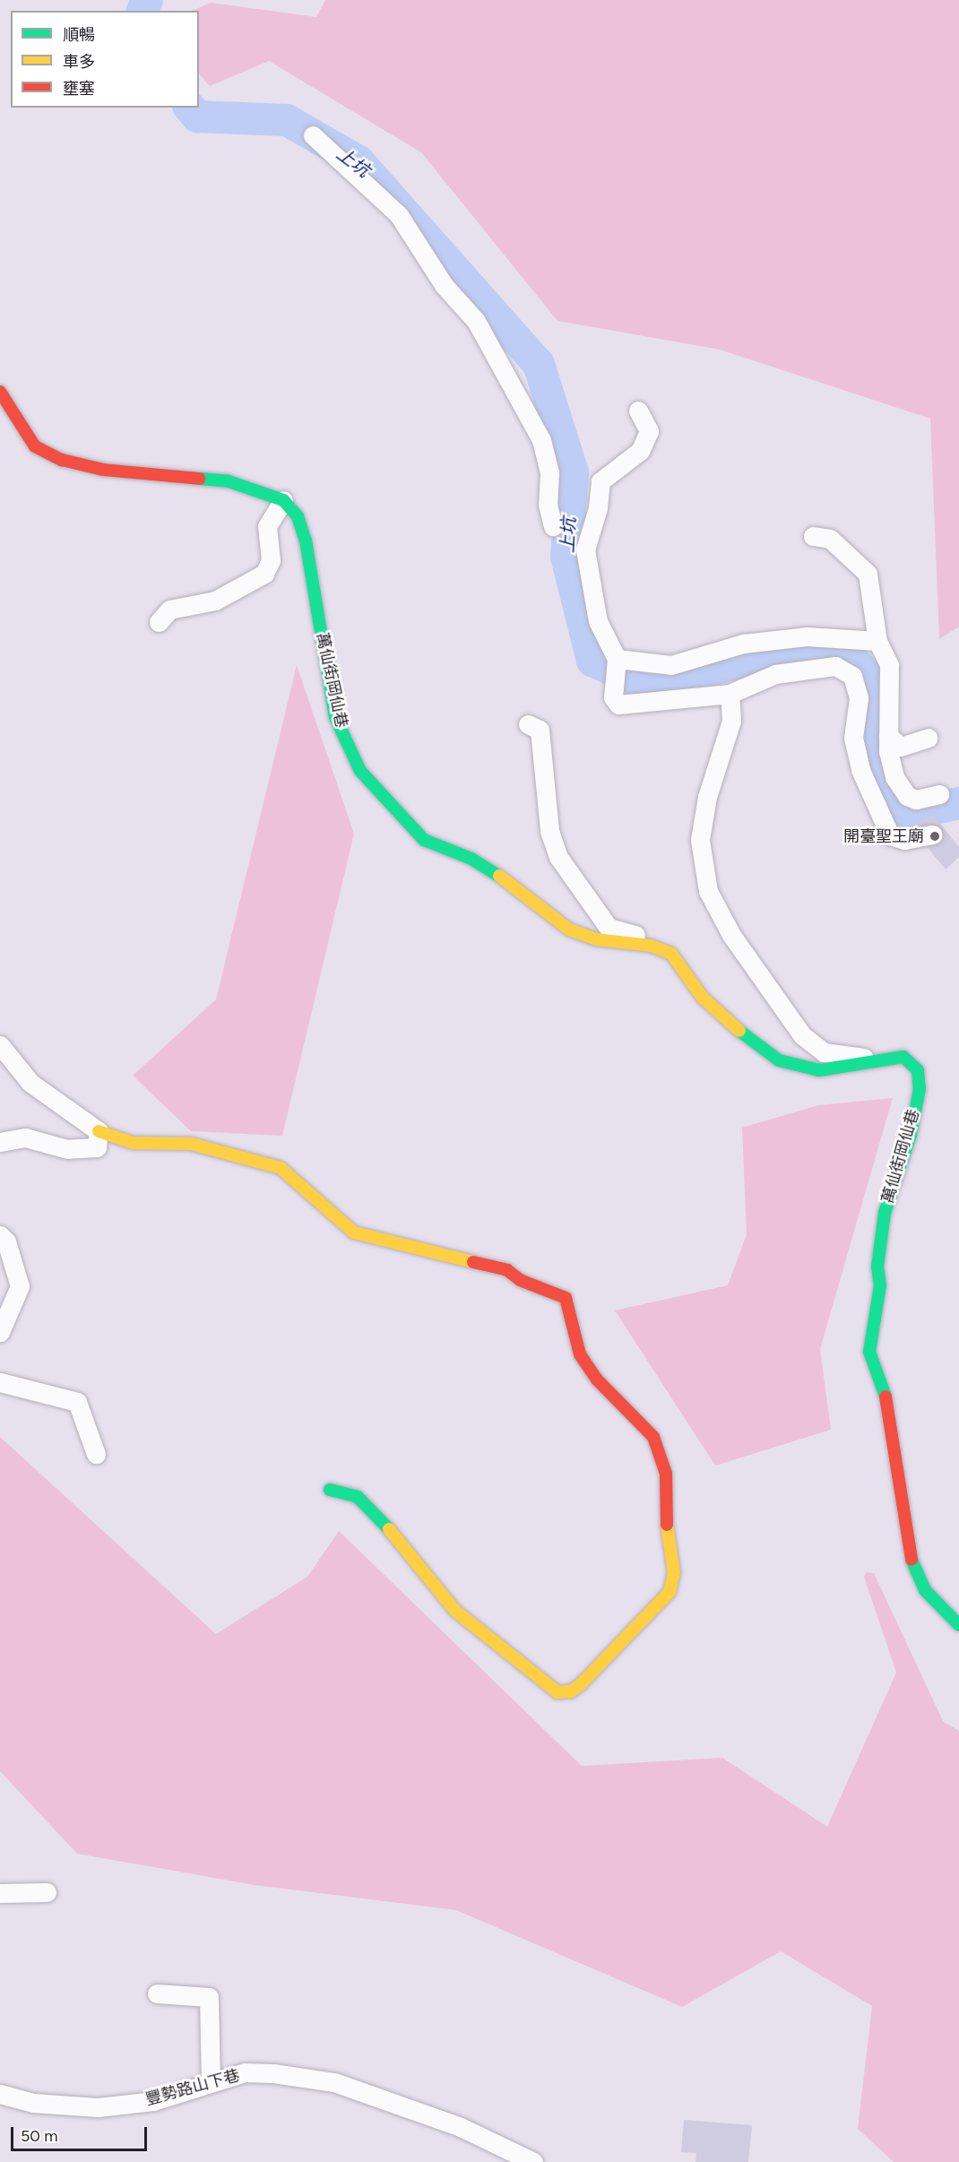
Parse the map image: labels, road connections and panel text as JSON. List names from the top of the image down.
{
  "streets": {
    "street": ["萬仙街岡仙巷", "豐勢路山下巷"]
  },
  "water": ["上坑"],
  "places": ["開臺聖王廟"],
  "legend": ["順暢", "車多", "壅塞"],
  "scale_bar": "50 m"
}
